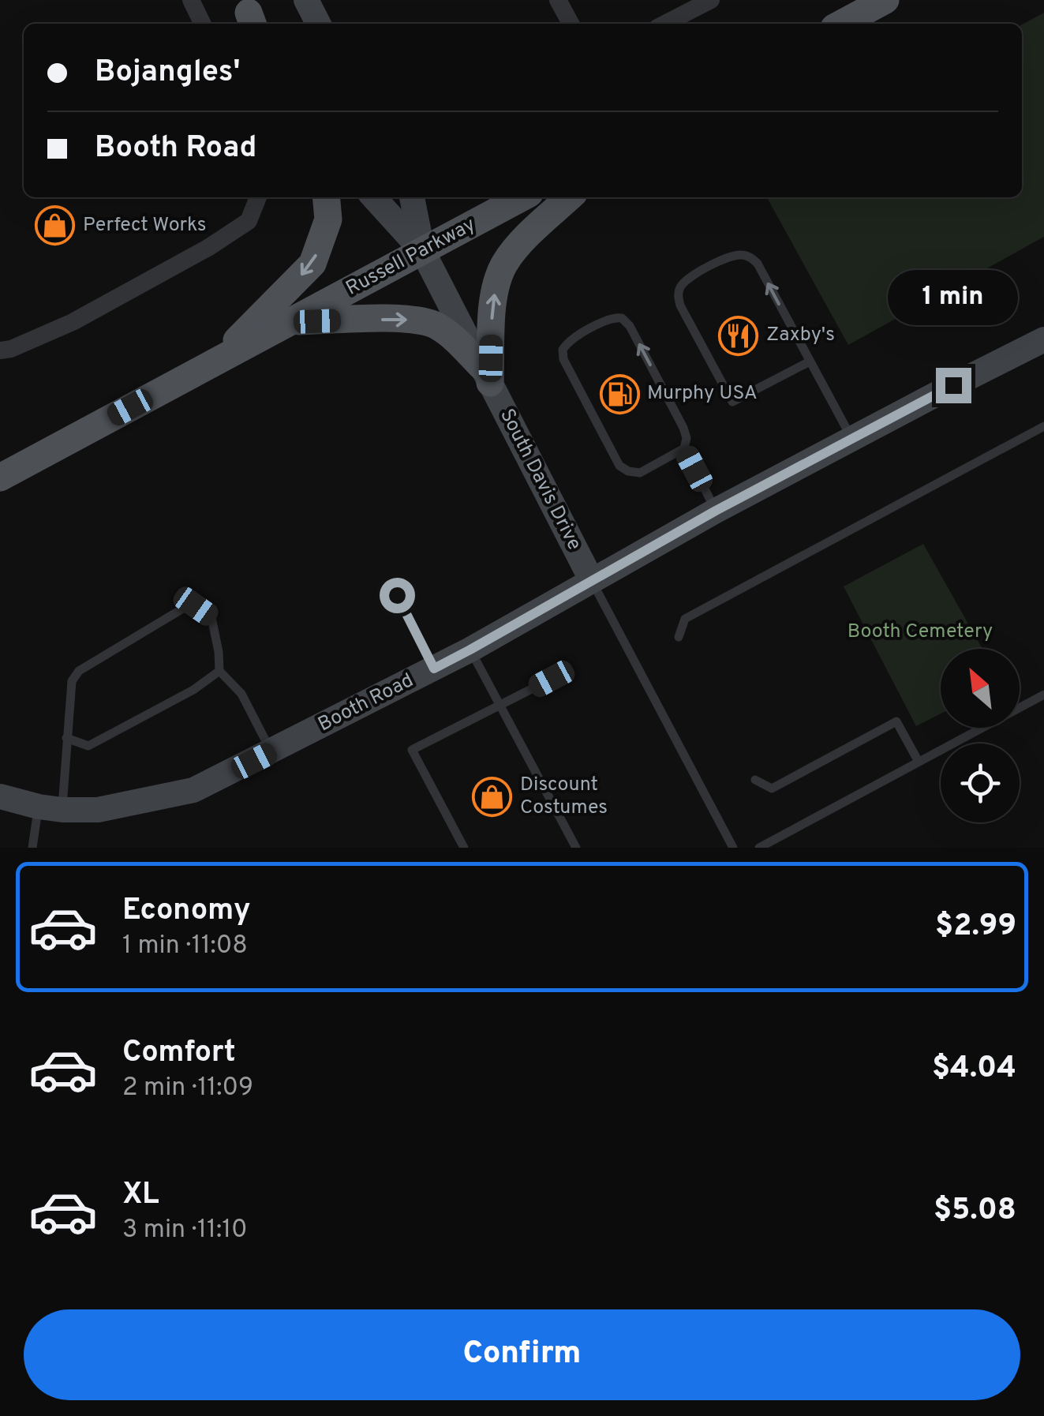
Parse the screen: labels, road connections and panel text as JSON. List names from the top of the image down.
{
  "streets": {
    "main road": ["Russell Parkway"],
    "street": ["South Davis Drive", "Booth Road"]
  },
  "crossings": [
    ["Russell Parkway", "South Davis Drive"],
    ["South Davis Drive", "Booth Road"]
  ],
  "parks": ["Booth Cemetery"],
  "places": {
    "shop": ["Perfect Works", "Discount Costumes"],
    "restaurant": ["Zaxby's"],
    "fuel station": ["Murphy USA"]
  },
  "north": "top left",
  "page": {
    "banner": ["Bojangles'", "Booth Road"],
    "bubble": "1 min",
    "list": [
      {
        "name": "Economy",
        "note": "1 min · 11:08",
        "value": "$2.99"
      },
      {
        "name": "Comfort",
        "note": "2 min · 11:09",
        "value": "$4.04"
      },
      {
        "name": "XL",
        "note": "3 min · 11:10",
        "value": "$5.08"
      }
    ],
    "buttons": "Confirm"
  }
}
